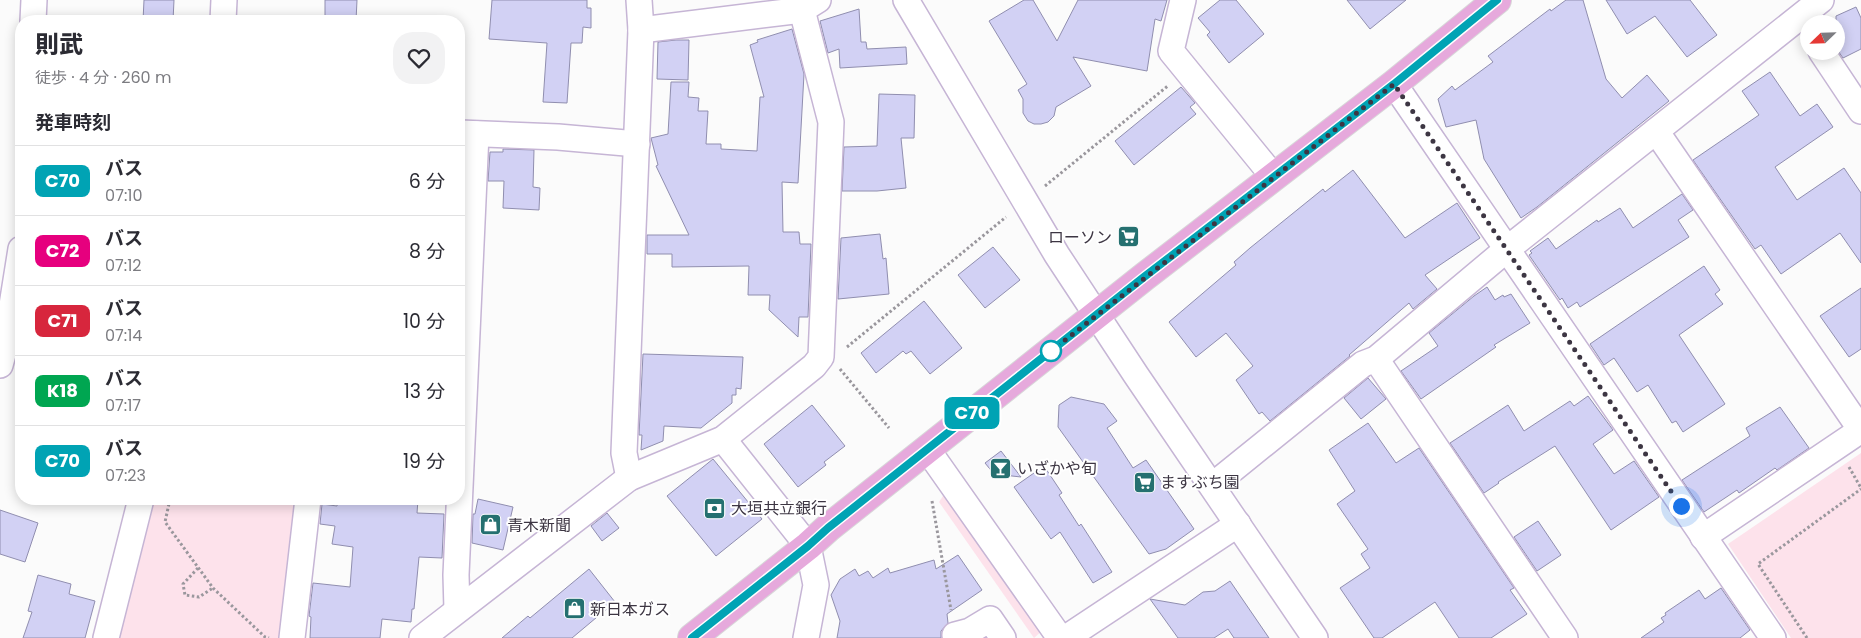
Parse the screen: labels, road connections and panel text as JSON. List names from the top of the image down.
{
  "places": {
    "supermarket": ["ローソン", "ますぶち園"],
    "bar": ["いざかや旬"],
    "bank": ["大垣共立銀行"],
    "shop": ["青木新聞", "新日本ガス"]
  },
  "lines": ["bus line C70"],
  "north": "bottom left",
  "page": {
    "on_map": "C70",
    "heading": [
      ["則武", "徒歩 · 4 分 · 260 m"],
      "発車時刻"
    ],
    "list": [
      {
        "mark": "C70",
        "name": "バス",
        "note": "07:10",
        "value": "6 分"
      },
      {
        "mark": "C72",
        "name": "バス",
        "note": "07:12",
        "value": "8 分"
      },
      {
        "mark": "C71",
        "name": "バス",
        "note": "07:14",
        "value": "10 分"
      },
      {
        "mark": "K18",
        "name": "バス",
        "note": "07:17",
        "value": "13 分"
      },
      {
        "mark": "C70",
        "name": "バス",
        "note": "07:23",
        "value": "19 分"
      }
    ]
  }
}
